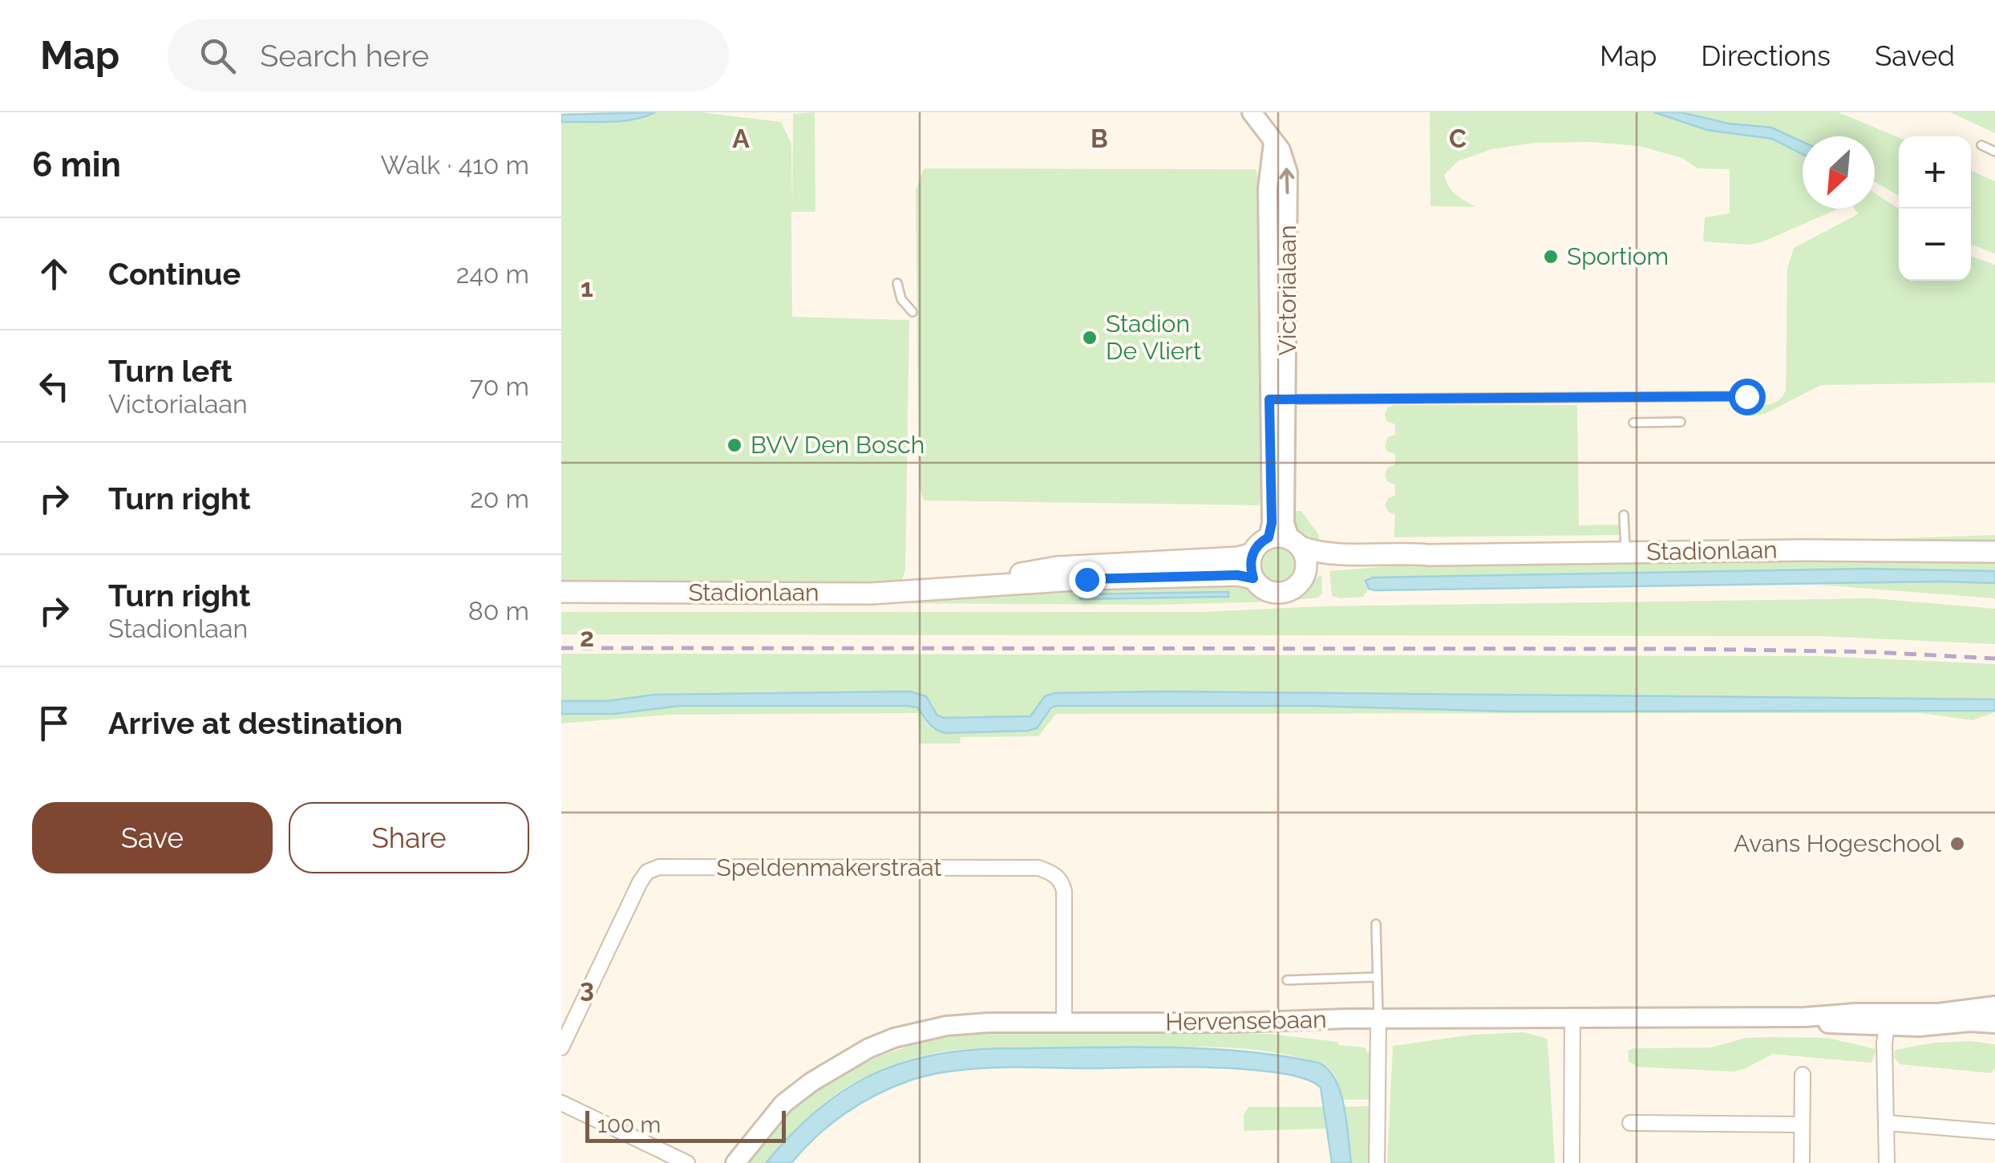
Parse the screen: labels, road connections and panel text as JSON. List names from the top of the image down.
{
  "streets": {
    "main road": ["Stadionlaan"],
    "street": ["Victorialaan", "Speldenmakerstraat", "Hervensebaan"]
  },
  "crossings": [
    ["Victorialaan", "Stadionlaan"],
    ["Speldenmakerstraat", "Hervensebaan"]
  ],
  "places": [
    "Sportiom",
    "Stadion De Vliert",
    "BVV Den Bosch",
    "Avans Hogeschool"
  ],
  "scale_bar": "100 m",
  "north": "bottom left",
  "page": {
    "header": "Map",
    "search": "Search here",
    "nav": ["Map", "Directions", "Saved"],
    "heading": ["6 min", "Walk · 410 m"],
    "map_buttons": ["+", "−"],
    "list": [
      ["Continue", "240 m"],
      ["Turn left", "Victorialaan", "70 m"],
      ["Turn right", "20 m"],
      ["Turn right", "Stadionlaan", "80 m"],
      "Arrive at destination"
    ],
    "buttons": ["Save", "Share"],
    "scale": "100 m"
  },
  "grid": {
    "columns": ["A", "B", "C"],
    "rows": ["1", "2", "3"]
  }
}
